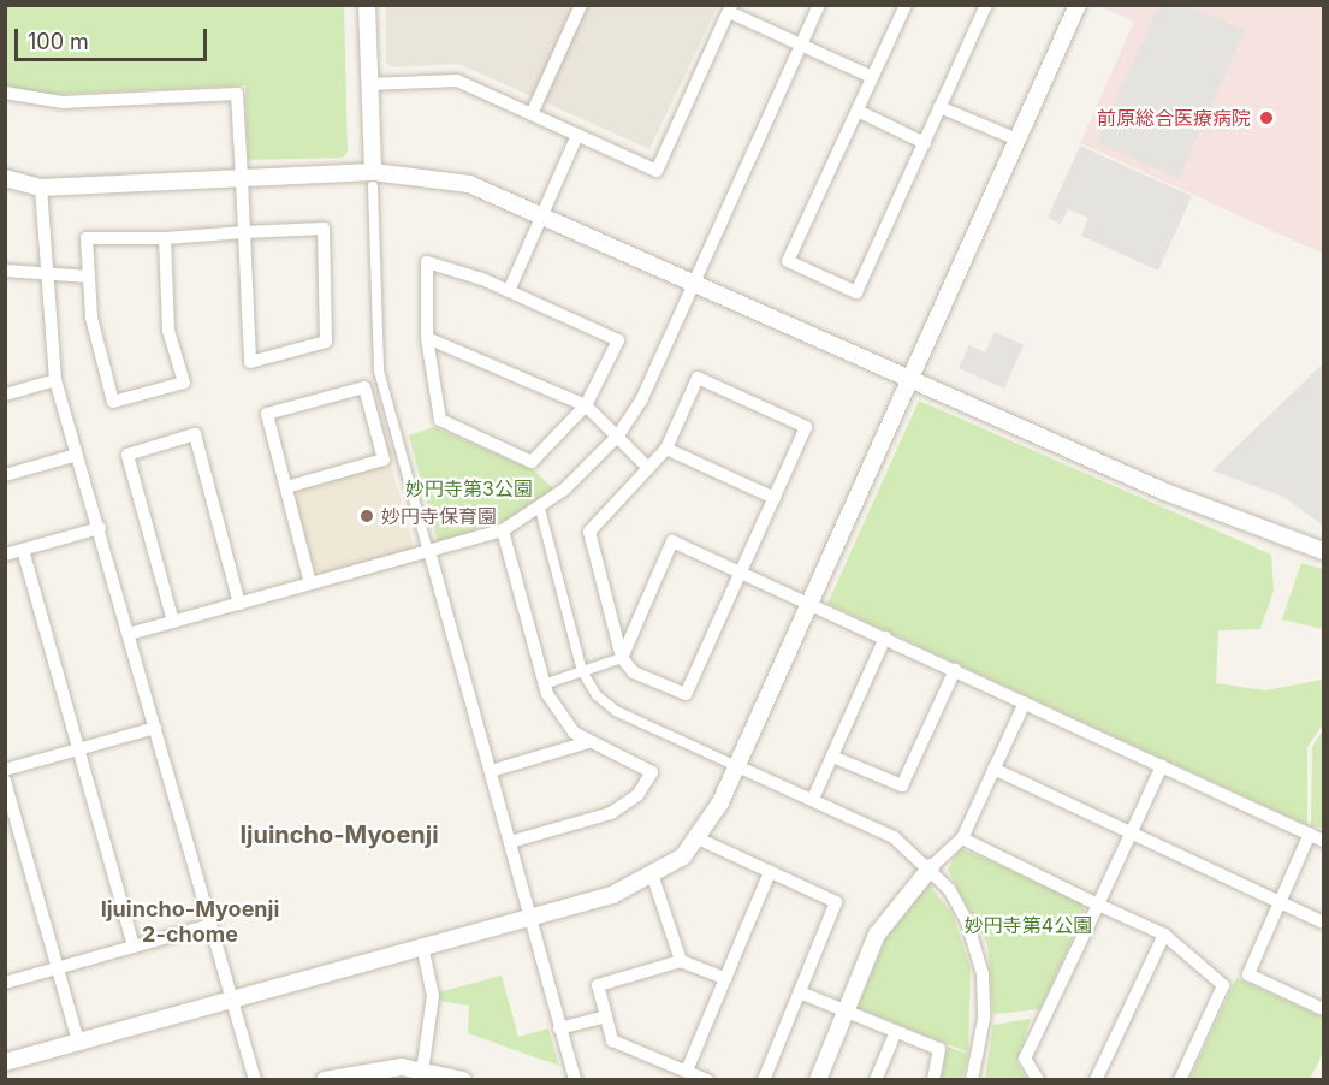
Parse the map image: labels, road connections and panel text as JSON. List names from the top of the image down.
{
  "districts": ["Ijuincho-Myoenji", "Ijuincho-Myoenji 2-chome"],
  "parks": ["妙円寺第3公園", "妙円寺第4公園"],
  "places": ["前原総合医療病院", "妙円寺保育園"],
  "scale_bar": "100 m"
}
